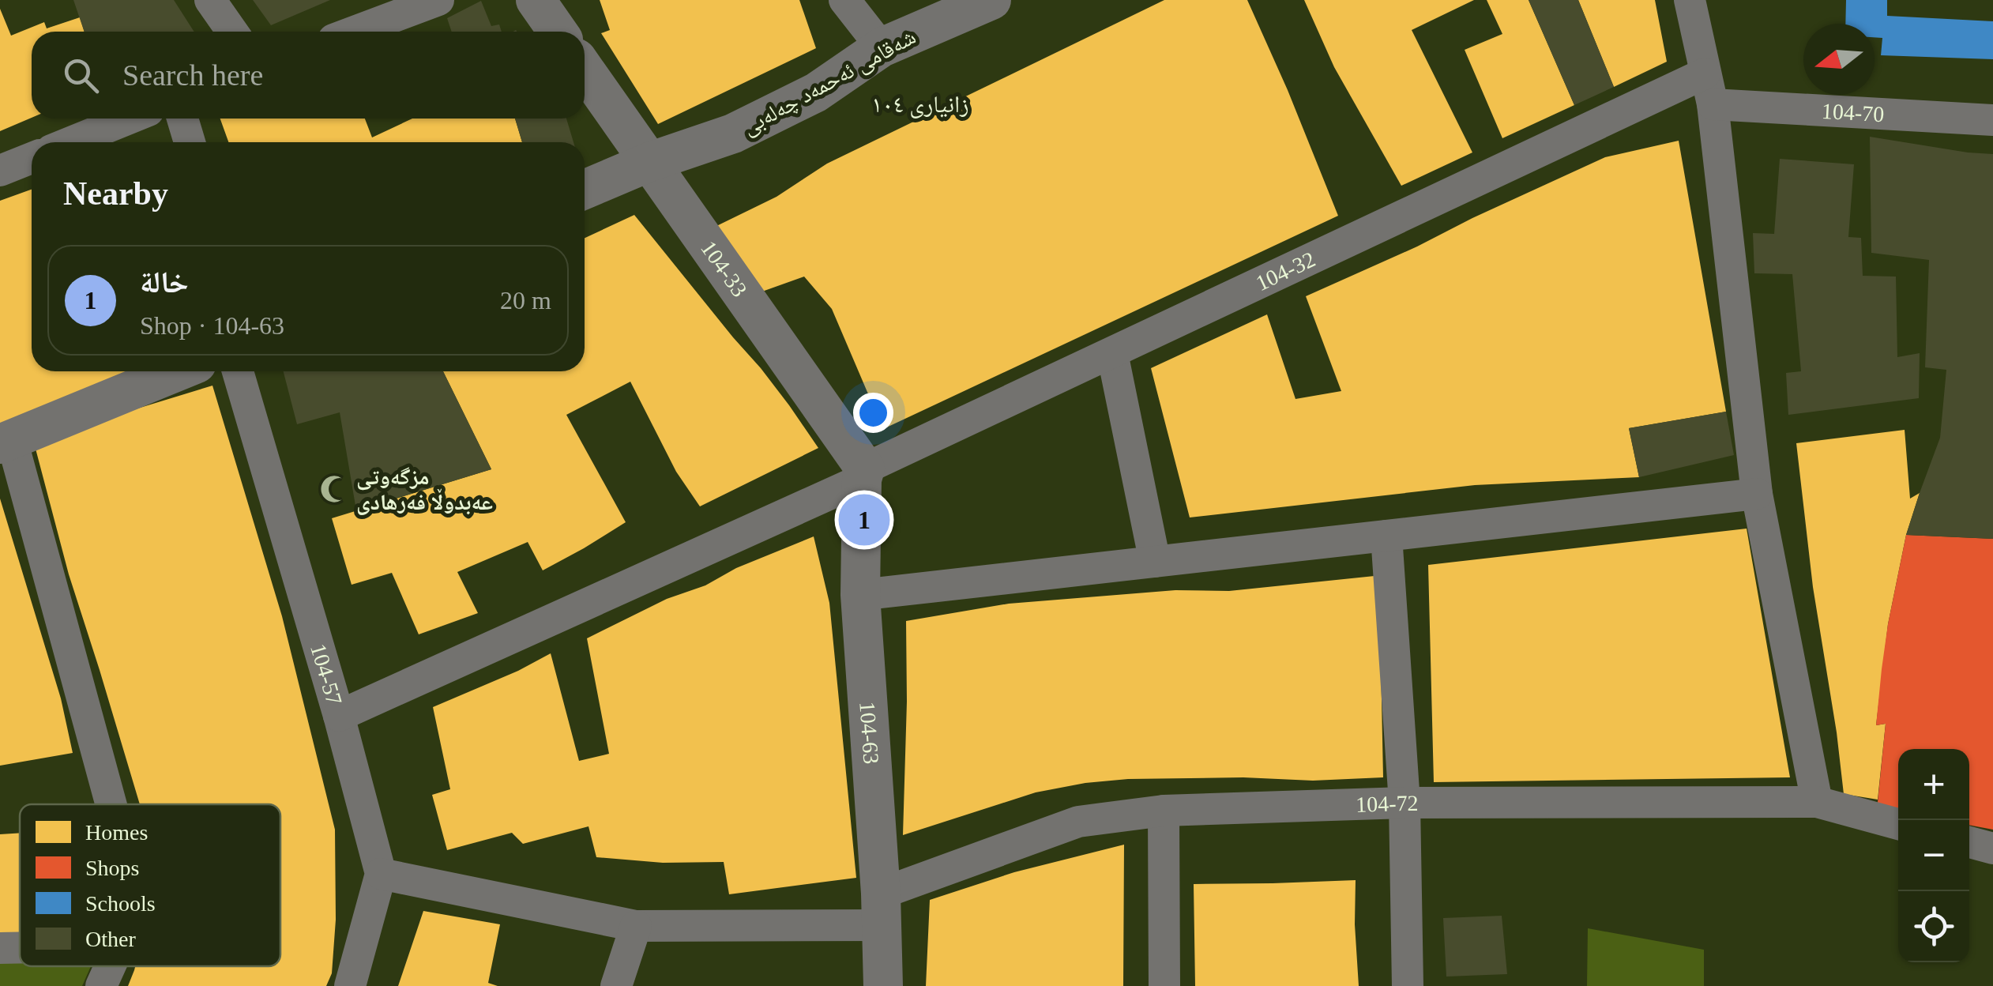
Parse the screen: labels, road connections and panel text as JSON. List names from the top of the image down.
{
  "streets": {
    "street": [
      "شەقامی ئەحمەد چەلەبی",
      "104-70",
      "104-33",
      "104-32",
      "104-57",
      "104-63",
      "104-72"
    ]
  },
  "crossings": [
    ["شەقامی ئەحمەد چەلەبی", "104-33"],
    ["104-33", "104-32"],
    ["104-33", "104-63"],
    ["104-32", "104-57"],
    ["104-32", "104-63"],
    ["104-63", "104-72"]
  ],
  "districts": ["زانیاری ١٠٤"],
  "places": {
    "mosque": ["مزگەوتی عەبدوڵا فەرهادی"]
  },
  "legend": [
    "Homes",
    "Shops",
    "Schools",
    "Other"
  ],
  "north": "left",
  "page": {
    "search": "Search here",
    "heading": "Nearby",
    "list": [
      {
        "mark": "1",
        "name": "خالة",
        "note": "Shop · 104-63",
        "value": "20 m"
      }
    ],
    "pins": "1",
    "map_buttons": ["+", "−"]
  }
}
